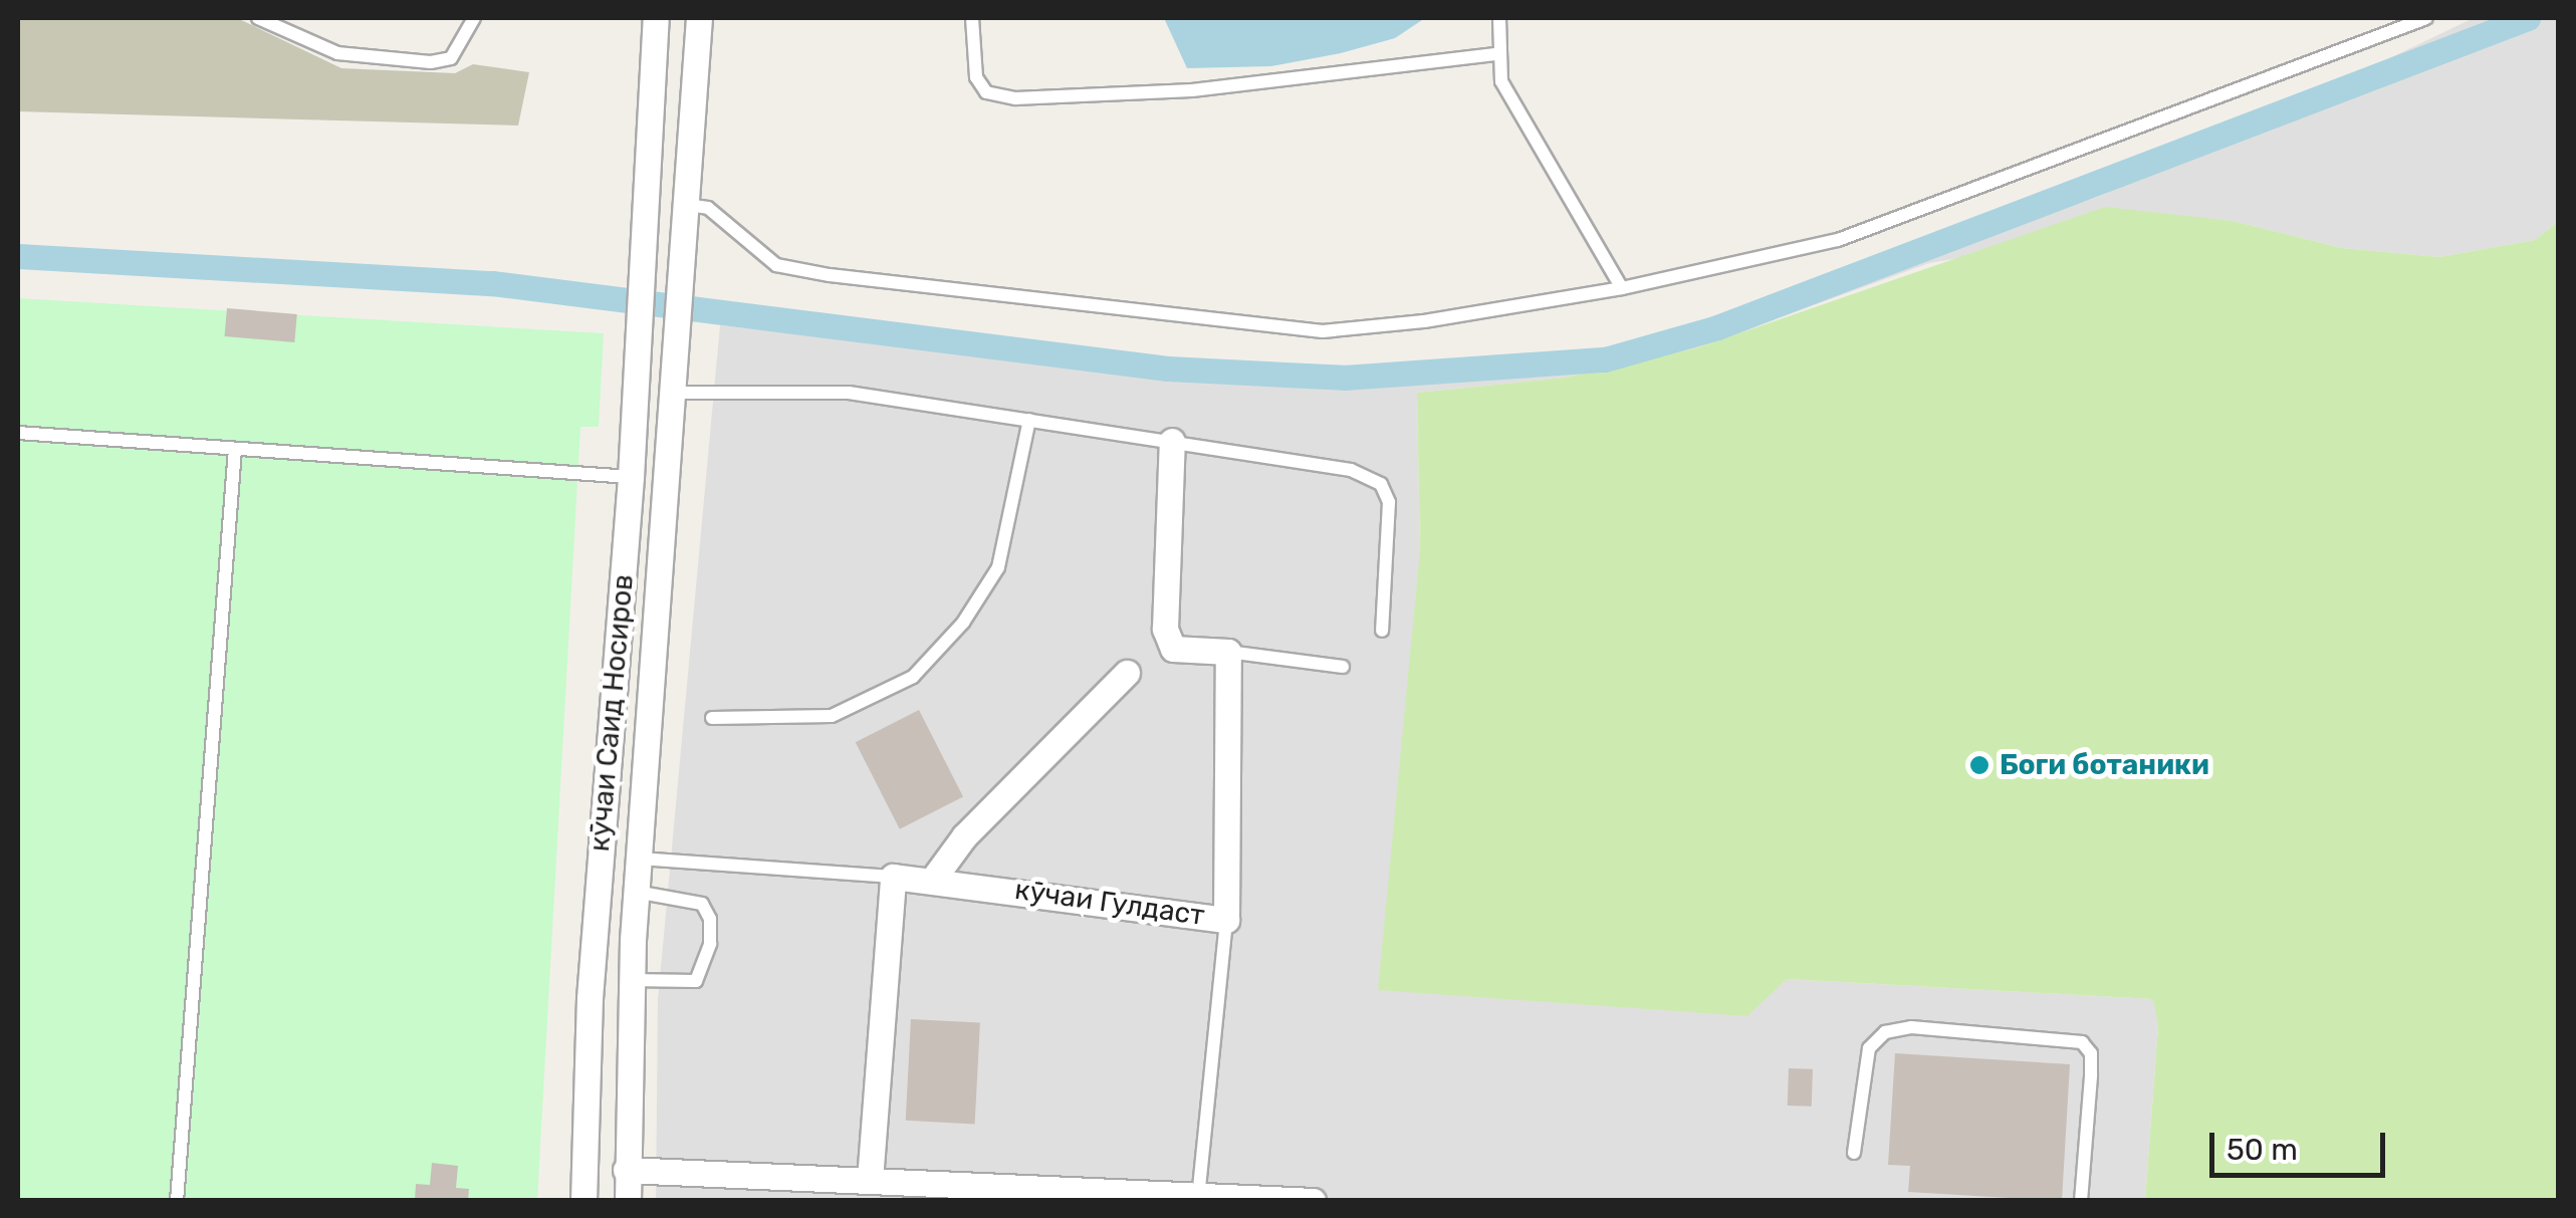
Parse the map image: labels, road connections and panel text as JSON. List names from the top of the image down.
{
  "streets": {
    "street": ["кӯчаи Саид Носиров", "кӯчаи Гулдаст"]
  },
  "places": ["Боги ботаники"],
  "scale_bar": "50 m"
}
